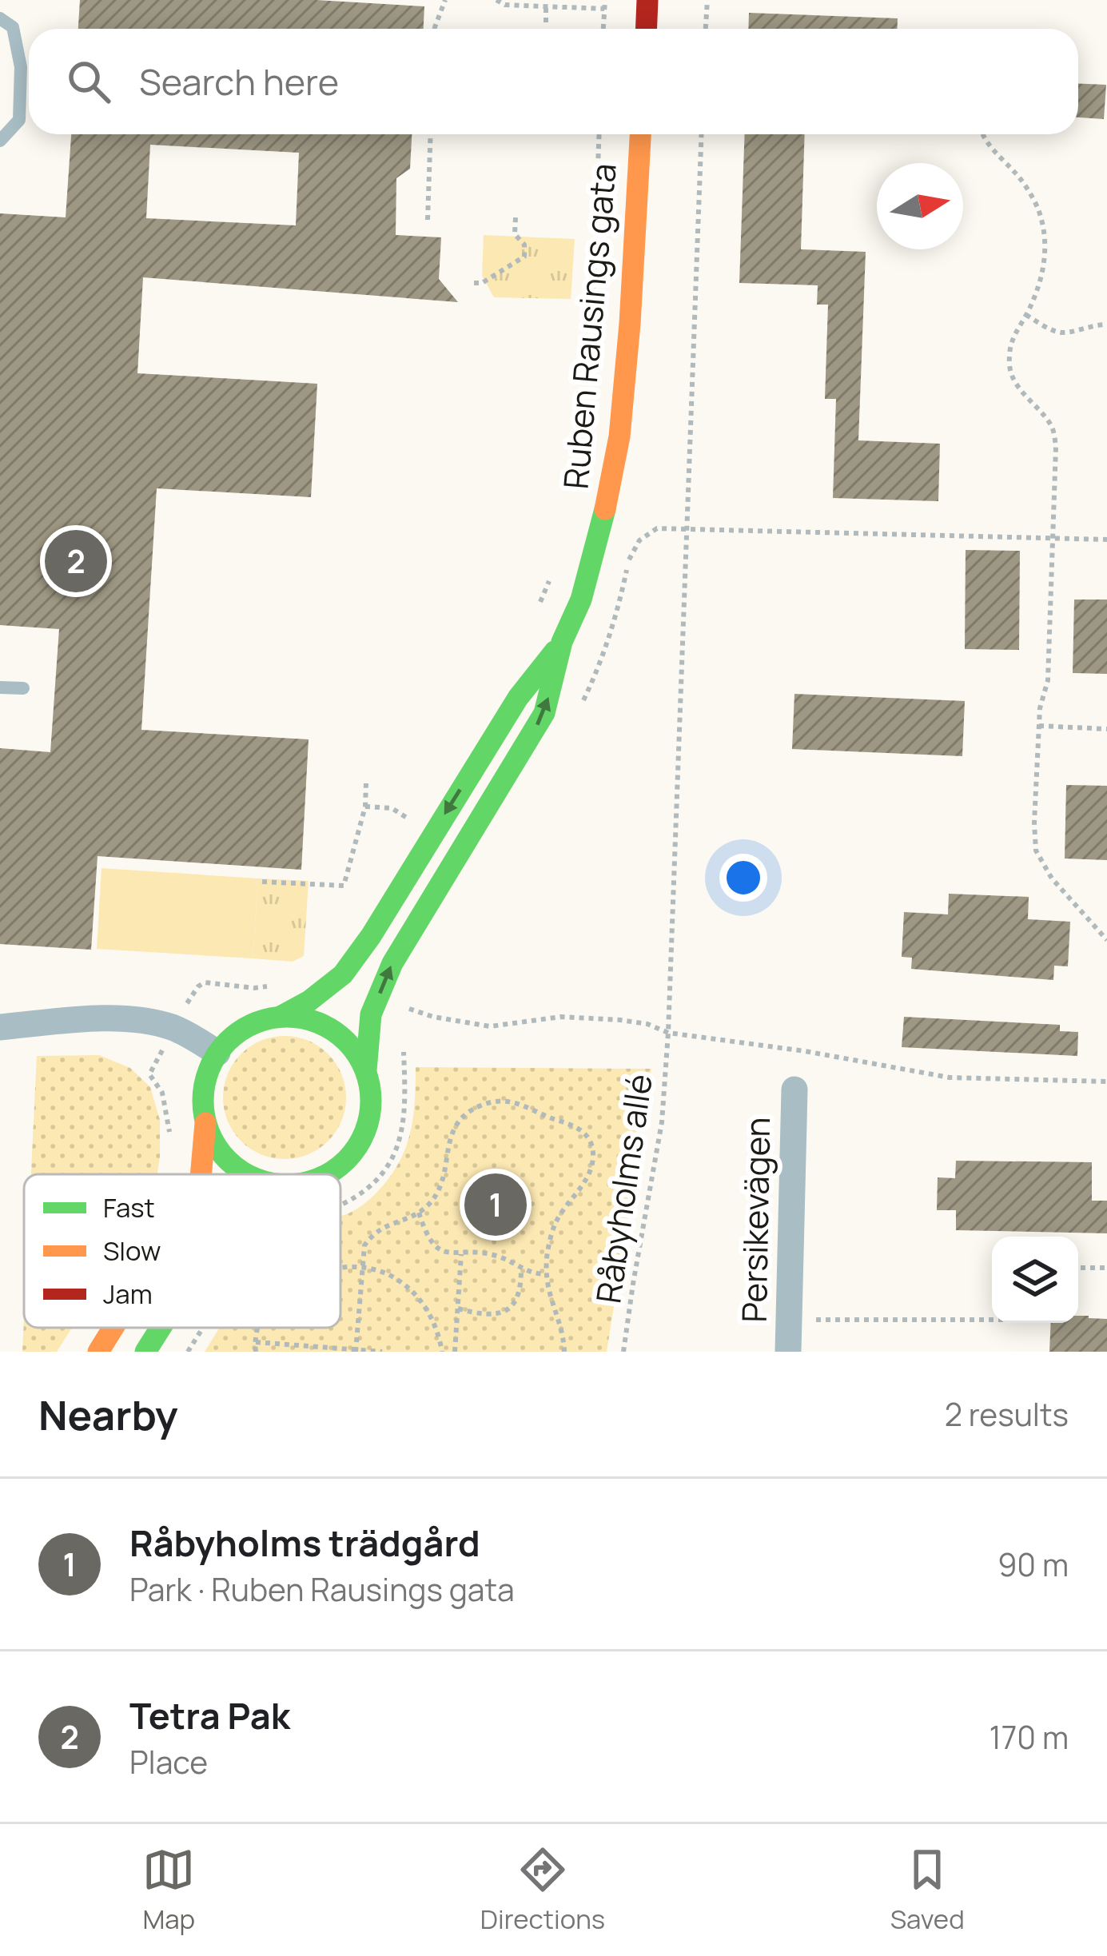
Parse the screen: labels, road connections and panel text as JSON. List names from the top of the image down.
{
  "streets": {
    "main road": ["Ruben Rausings gata"],
    "street": ["Persikevägen"],
    "path": ["Råbyholms allé"]
  },
  "legend": ["Fast", "Slow", "Jam"],
  "north": "right",
  "page": {
    "search": "Search here",
    "pins": ["2", "1"],
    "heading": ["Nearby", "2 results"],
    "list": [
      {
        "mark": "1",
        "name": "Råbyholms trädgård",
        "note": "Park · Ruben Rausings gata",
        "value": "90 m"
      },
      {
        "mark": "2",
        "name": "Tetra Pak",
        "note": "Place",
        "value": "170 m"
      }
    ],
    "nav": ["Map", "Directions", "Saved"]
  }
}
